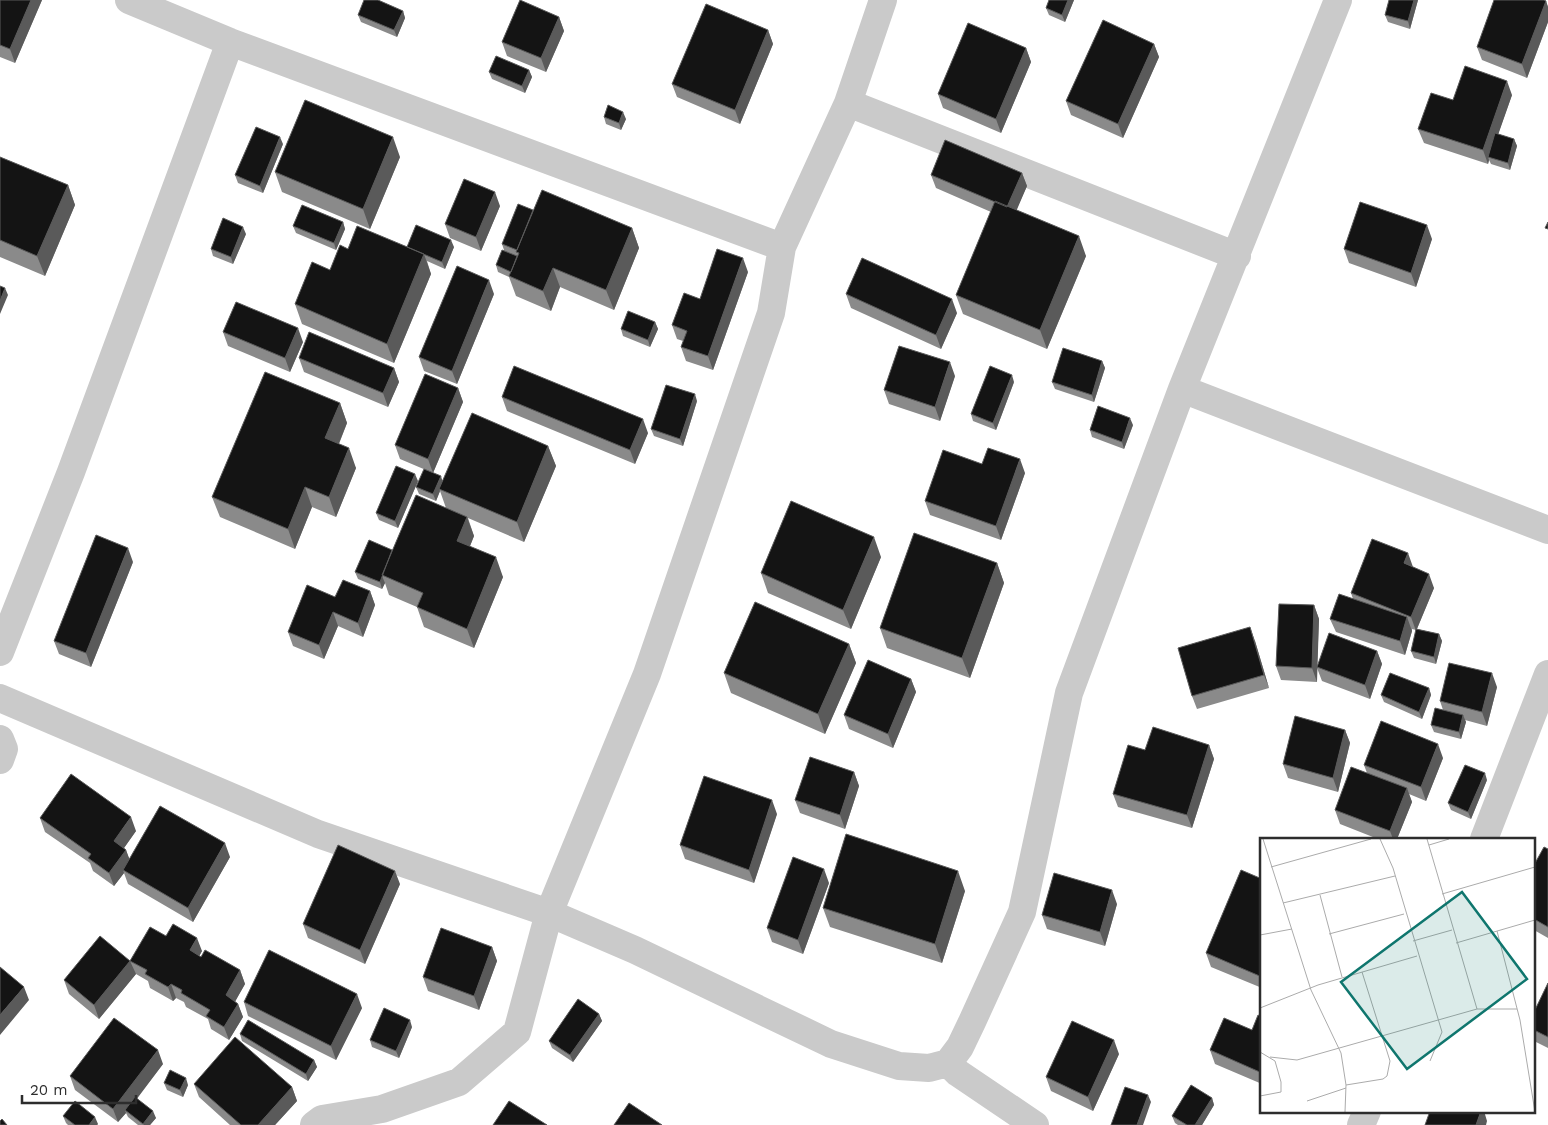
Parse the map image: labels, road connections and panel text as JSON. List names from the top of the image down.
{
  "scale_bar": "20 m"
}
